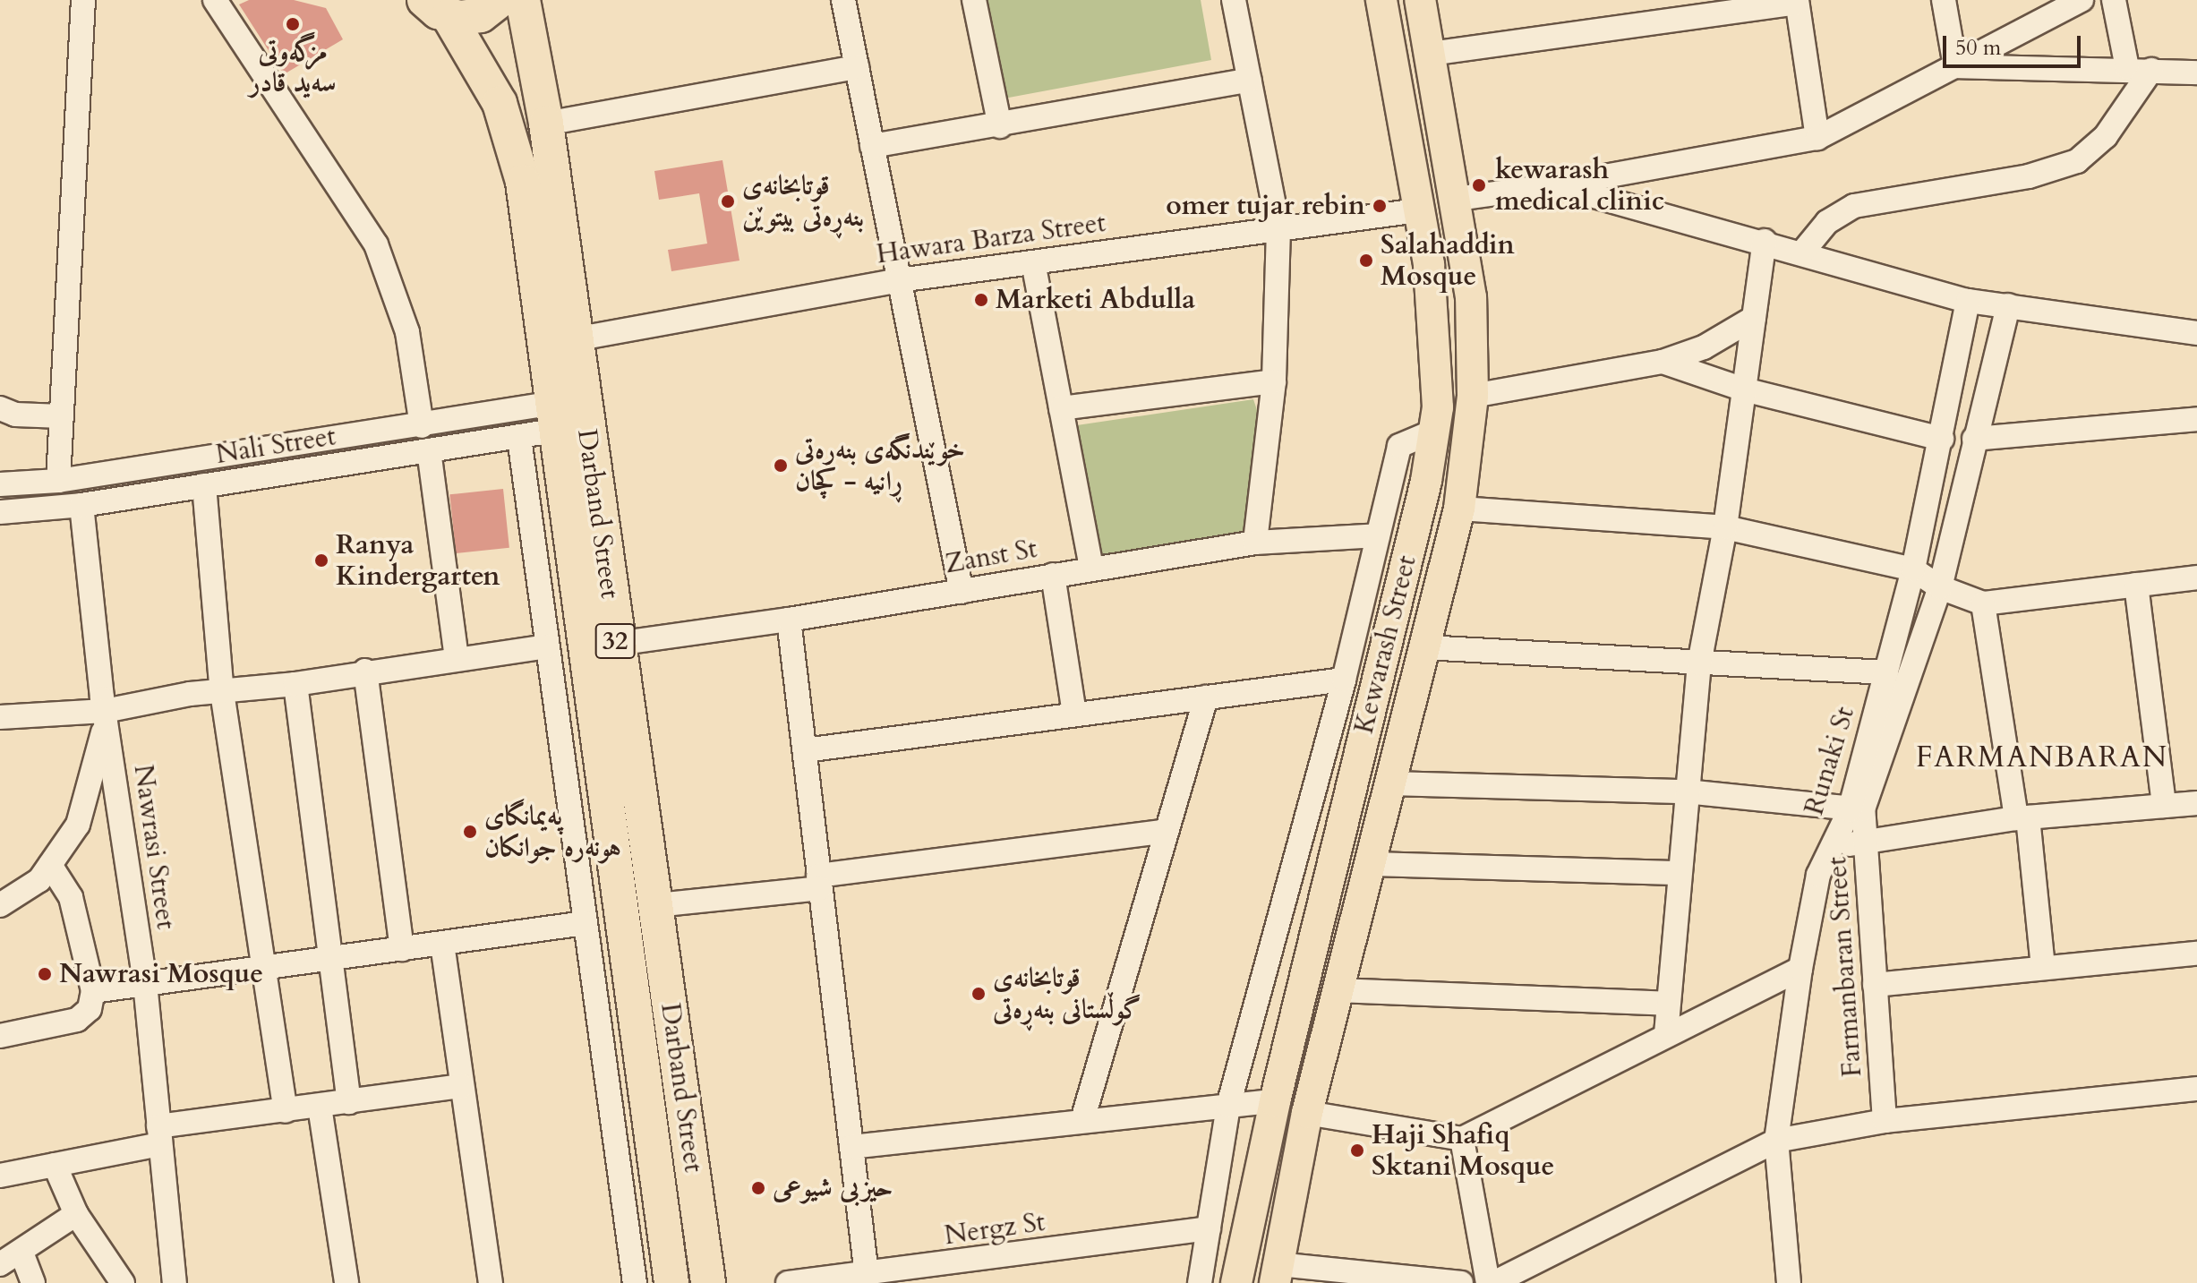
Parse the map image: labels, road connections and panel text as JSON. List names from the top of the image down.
{
  "streets": {
    "highway": ["Darband Street", "32"],
    "main road": ["Kewarash Street"],
    "street": [
      "Hawara Barza Street",
      "Nali Street",
      "Zanst St",
      "Runaki St",
      "Nawrasi Street",
      "Farmanbaran Street",
      "Nergz St"
    ]
  },
  "crossings": [
    ["Hawara Barza Street", "Darband Street"],
    ["Hawara Barza Street", "Kewarash Street"],
    ["Nali Street", "Darband Street"],
    ["Nali Street", "Nawrasi Street"],
    ["Darband Street", "Zanst St"],
    ["Darband Street", "32"],
    ["Runaki St", "Farmanbaran Street"]
  ],
  "districts": ["FARMANBARAN"],
  "places": [
    "مزگەوتی سەید قادر",
    "kewarash medical clinic",
    "قوتابخانەی بنەڕەتی بیتوێن",
    "omer tujar rebin",
    "Salahaddin Mosque",
    "Marketi Abdulla",
    "خوێندنگەی بنەڕەتی ڕانیە - کچان",
    "Ranya Kindergarten",
    "پەیمانگای هونەرە جوانکان",
    "Nawrasi Mosque",
    "قوتابخانه‌ی گوڵستانی بنه‌ڕه‌تی",
    "Haji Shafiq Sktani Mosque",
    "حیزبی شیوعی"
  ],
  "scale_bar": "50 m"
}
